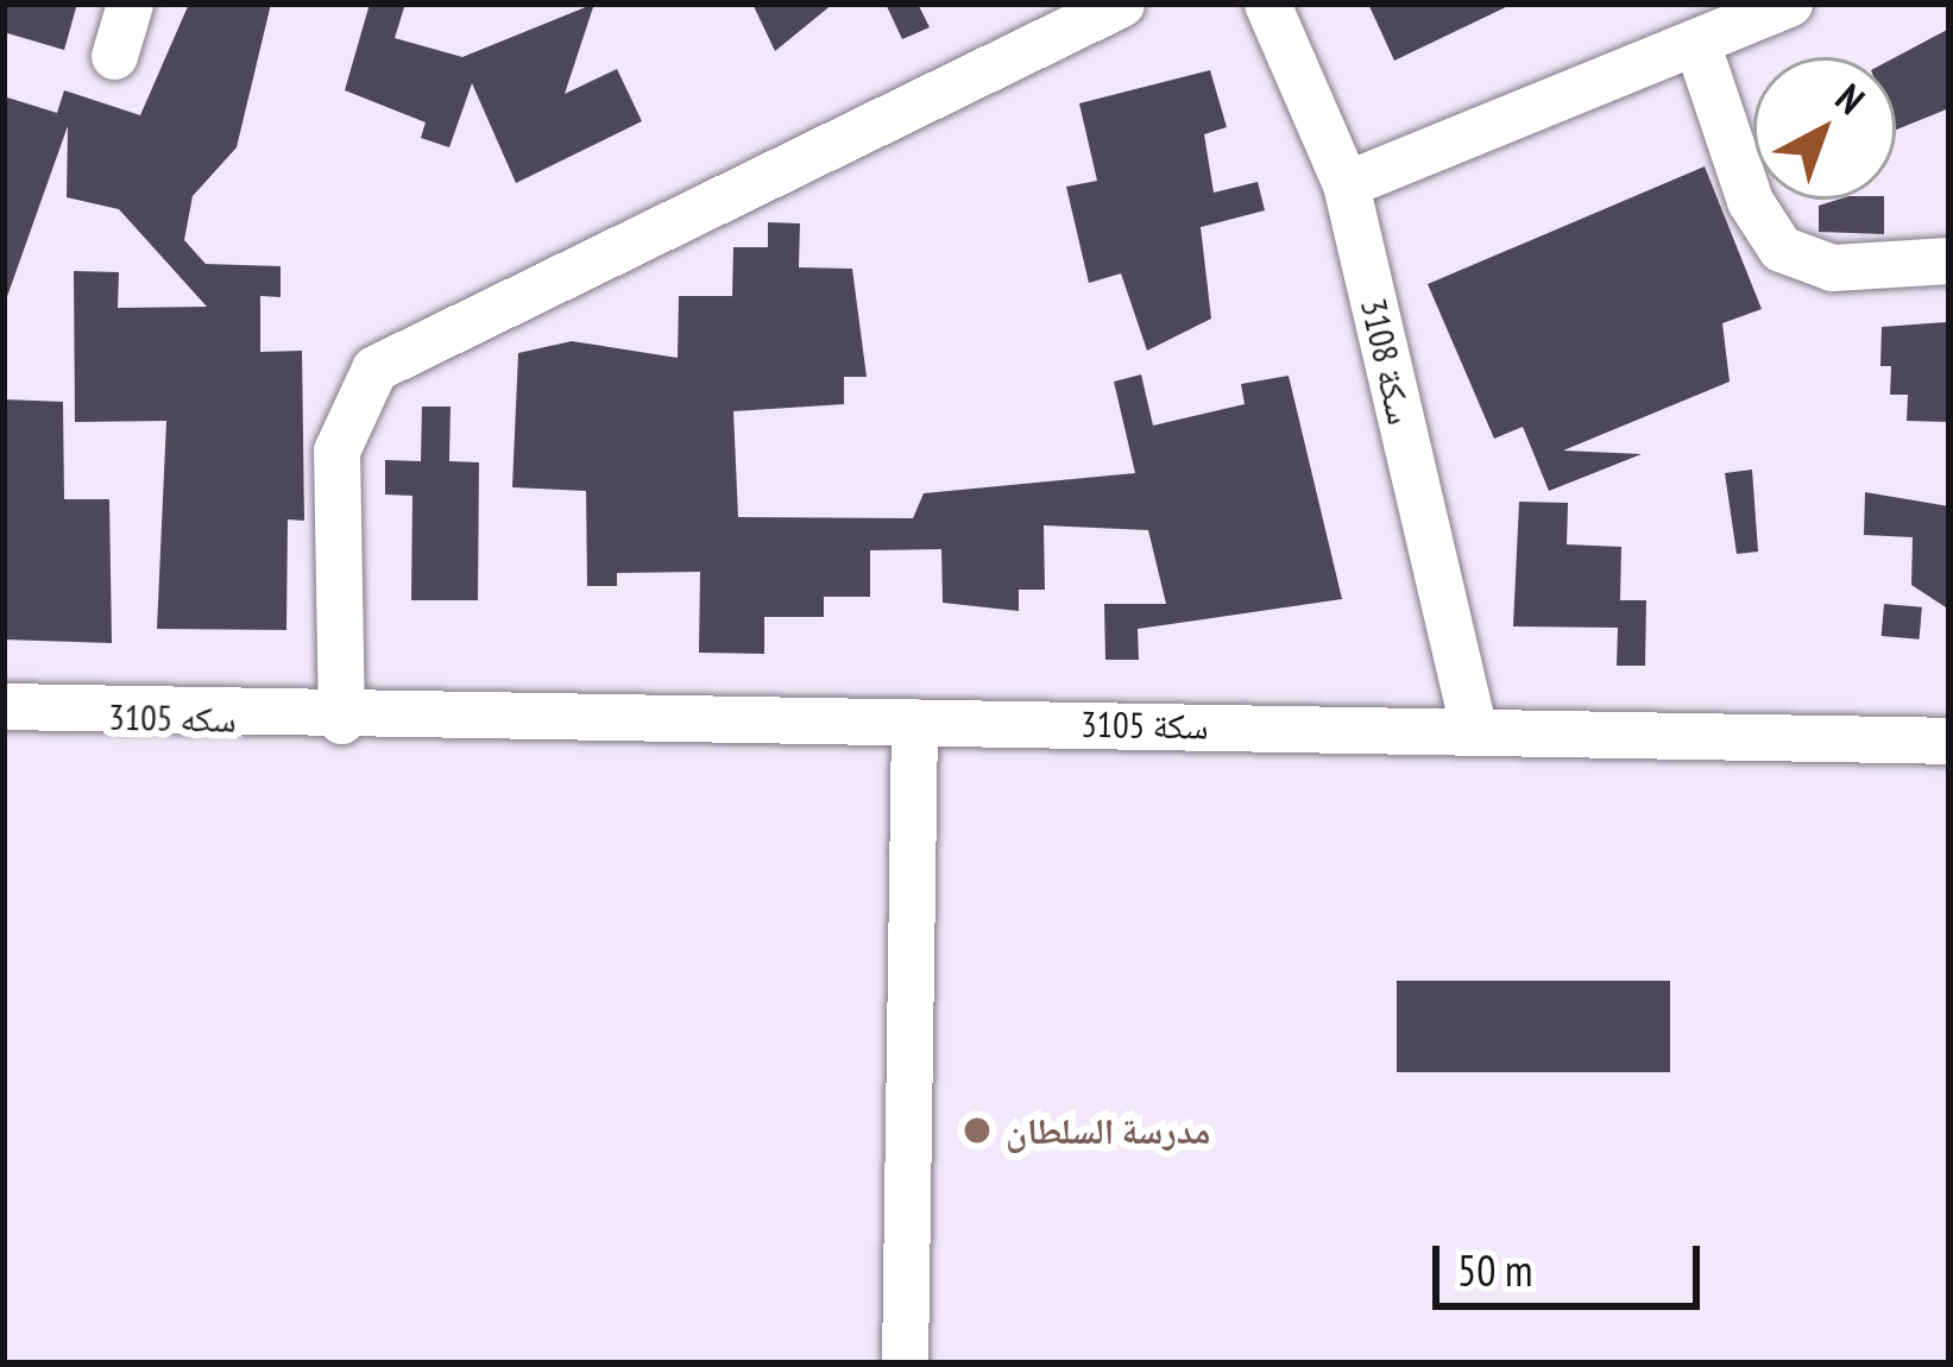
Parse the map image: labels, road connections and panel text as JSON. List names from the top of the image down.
{
  "streets": {
    "street": ["سكة 3108", "سكه 3105", "سكة 3105"]
  },
  "crossings": [
    ["سكة 3108", "سكة 3105"],
    ["سكه 3105", "سكة 3105"]
  ],
  "places": ["مدرسة السلطان"],
  "scale_bar": "50 m",
  "north": "top right"
}
